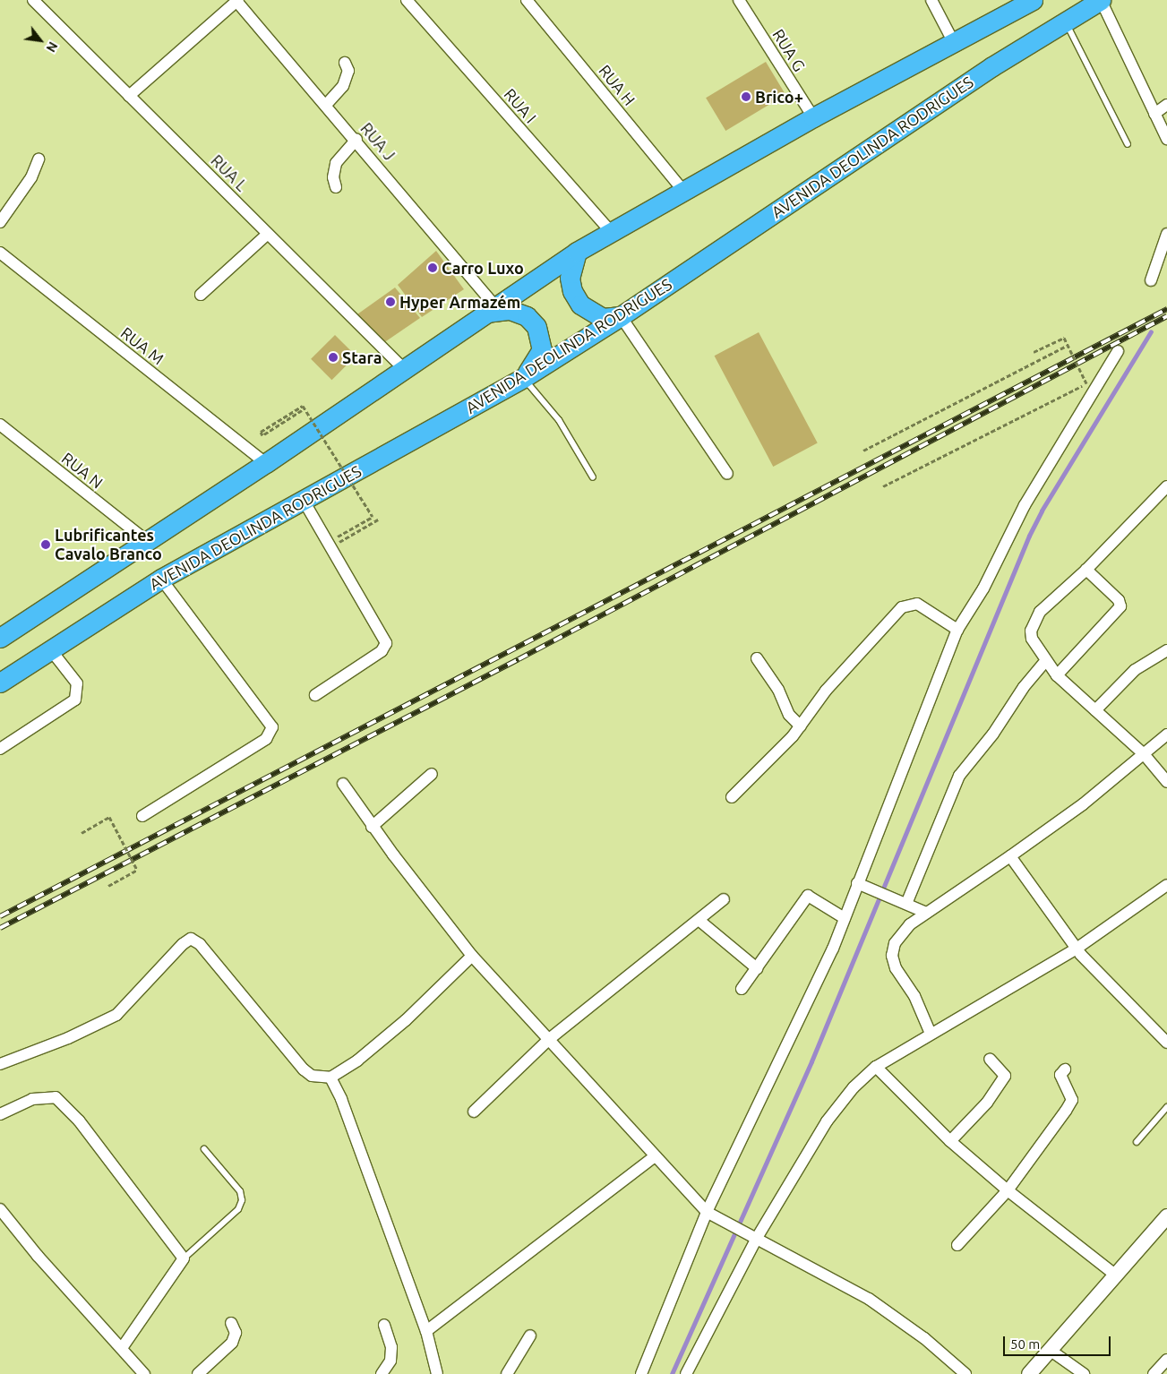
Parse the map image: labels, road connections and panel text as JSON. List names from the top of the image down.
{
  "streets": {
    "highway": ["AVENIDA DEOLINDA RODRIGUES"],
    "street": [
      "RUA G",
      "RUA H",
      "RUA I",
      "RUA J",
      "RUA L",
      "RUA M",
      "RUA N"
    ]
  },
  "places": [
    "Brico+",
    "Carro Luxo",
    "Hyper Armazém",
    "Stara",
    "Lubrificantes Cavalo Branco"
  ],
  "scale_bar": "50 m",
  "north": "bottom right"
}
